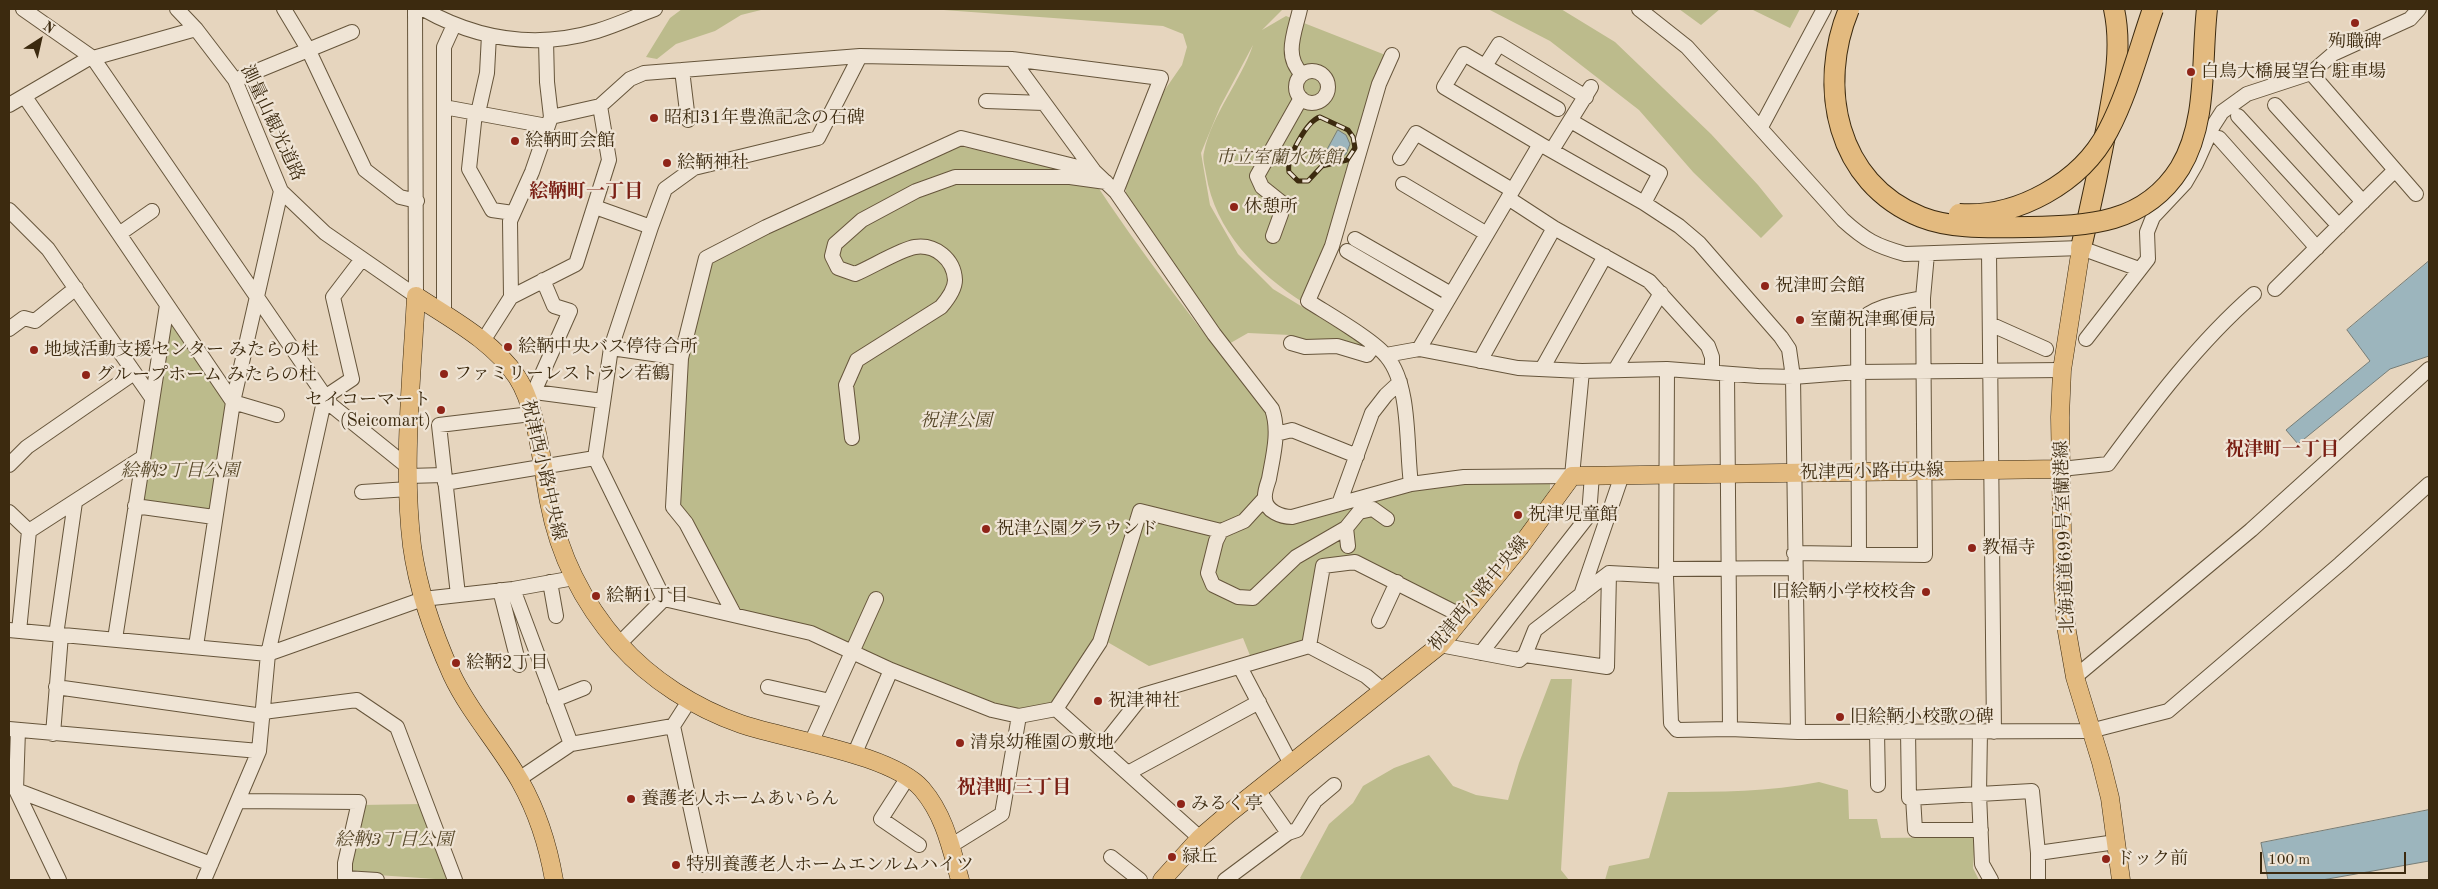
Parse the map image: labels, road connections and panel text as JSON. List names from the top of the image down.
{
  "streets": {
    "main road": ["祝津西小路中央線", "北海道道699号室蘭港線"],
    "street": ["測量山観光道路"]
  },
  "crossings": [
    ["測量山観光道路", "祝津西小路中央線"],
    ["祝津西小路中央線", "北海道道699号室蘭港線"]
  ],
  "districts": ["絵鞆町一丁目", "祝津町一丁目", "祝津町三丁目"],
  "parks": [
    "市立室蘭水族館",
    "祝津公園",
    "絵靹2丁目公園",
    "絵靹3丁目公園"
  ],
  "places": [
    "殉職碑",
    "白鳥大橋展望台 駐車場",
    "昭和31年豊漁記念の石碑",
    "絵鞆町会館",
    "絵鞆神社",
    "休憩所",
    "祝津町会館",
    "室蘭祝津郵便局",
    "絵鞆中央バス停待合所",
    "地域活動支援センター みたらの杜",
    "ファミリーレストラン若鶴",
    "グループホーム みたらの杜",
    "セイコーマート (Seicomart)",
    "祝津児童館",
    "祝津公園グラウンド",
    "教福寺",
    "旧絵鞆小学校校舎",
    "絵鞆1丁目",
    "絵鞆2丁目",
    "祝津神社",
    "旧絵鞆小校歌の碑",
    "清泉幼稚園の敷地",
    "養護老人ホームあいらん",
    "みるく亭",
    "緑丘",
    "ドック前",
    "特別養護老人ホームエンルムハイツ"
  ],
  "scale_bar": "100 m",
  "north": "top right"
}
